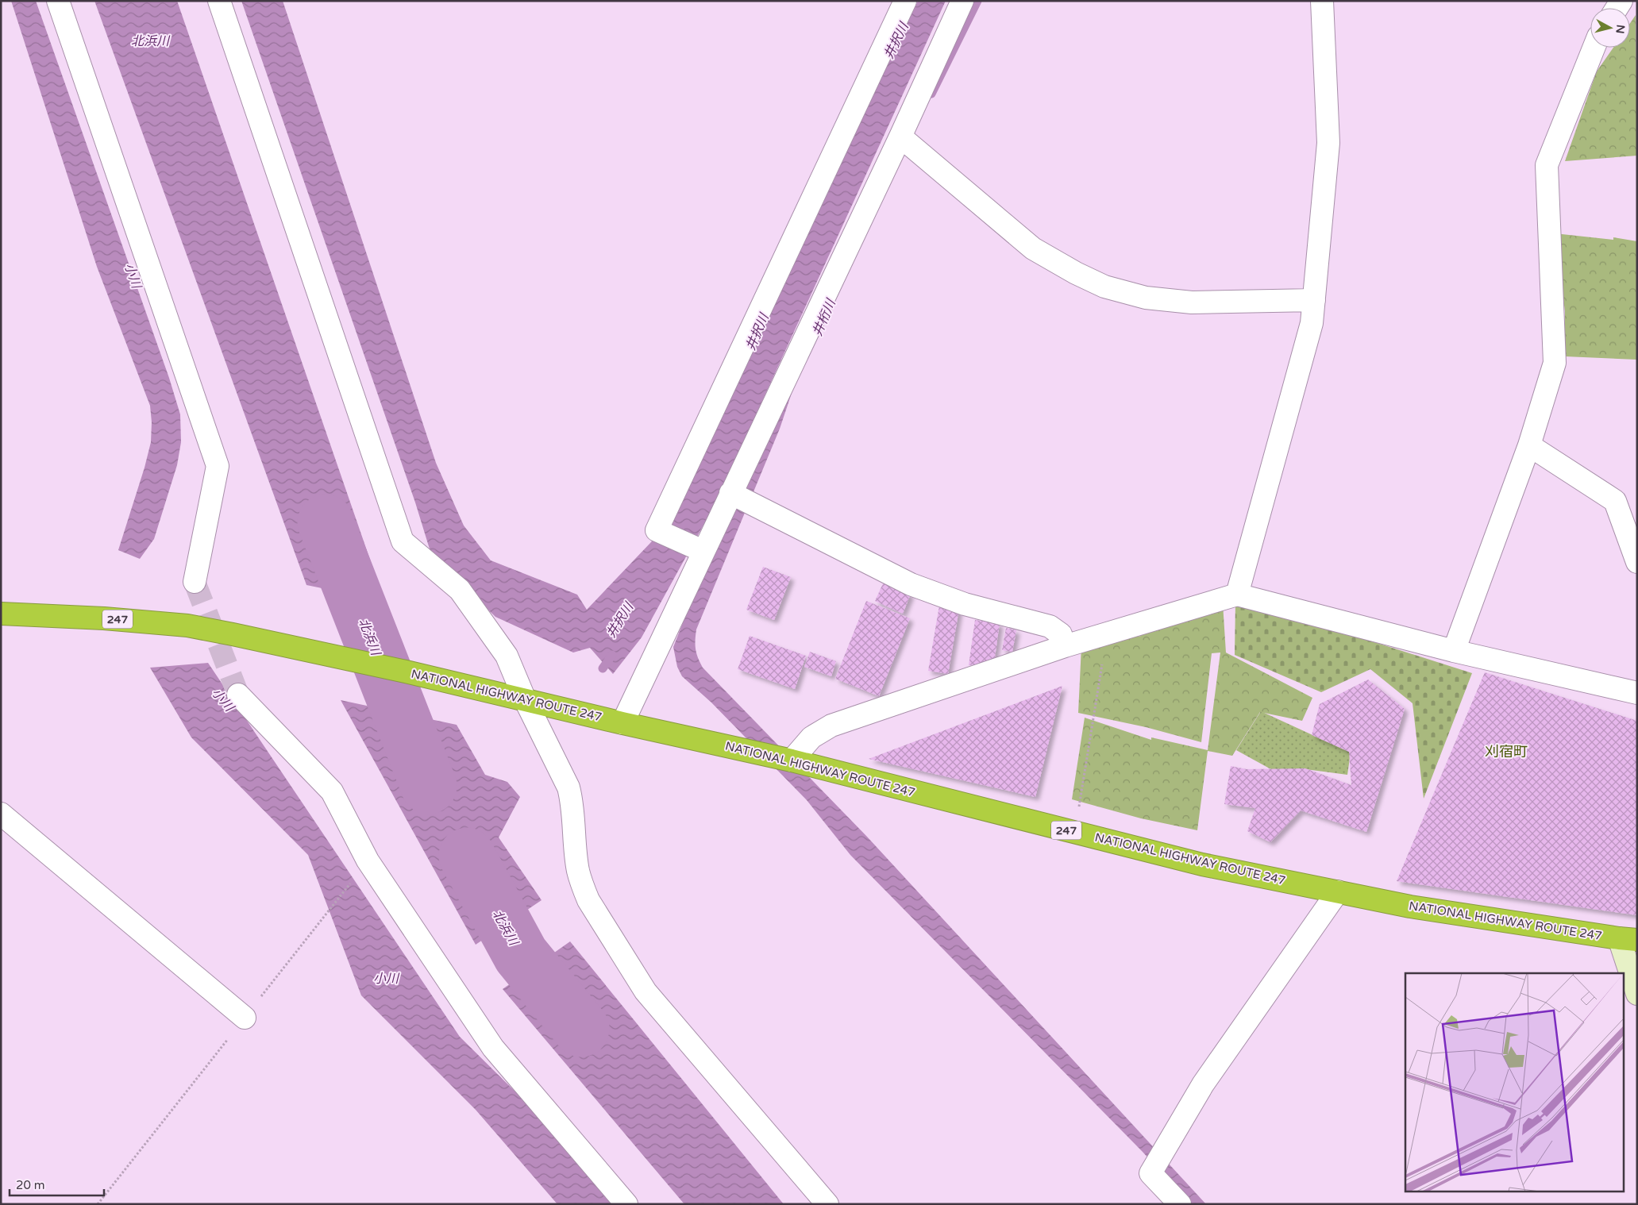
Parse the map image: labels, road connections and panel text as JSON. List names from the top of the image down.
{
  "streets": {
    "highway": ["247", "NATIONAL HIGHWAY ROUTE 247"]
  },
  "districts": ["刈宿町"],
  "water": [
    "北浜川",
    "井択川",
    "小川",
    "井桁川"
  ],
  "scale_bar": "20 m",
  "north": "right"
}
